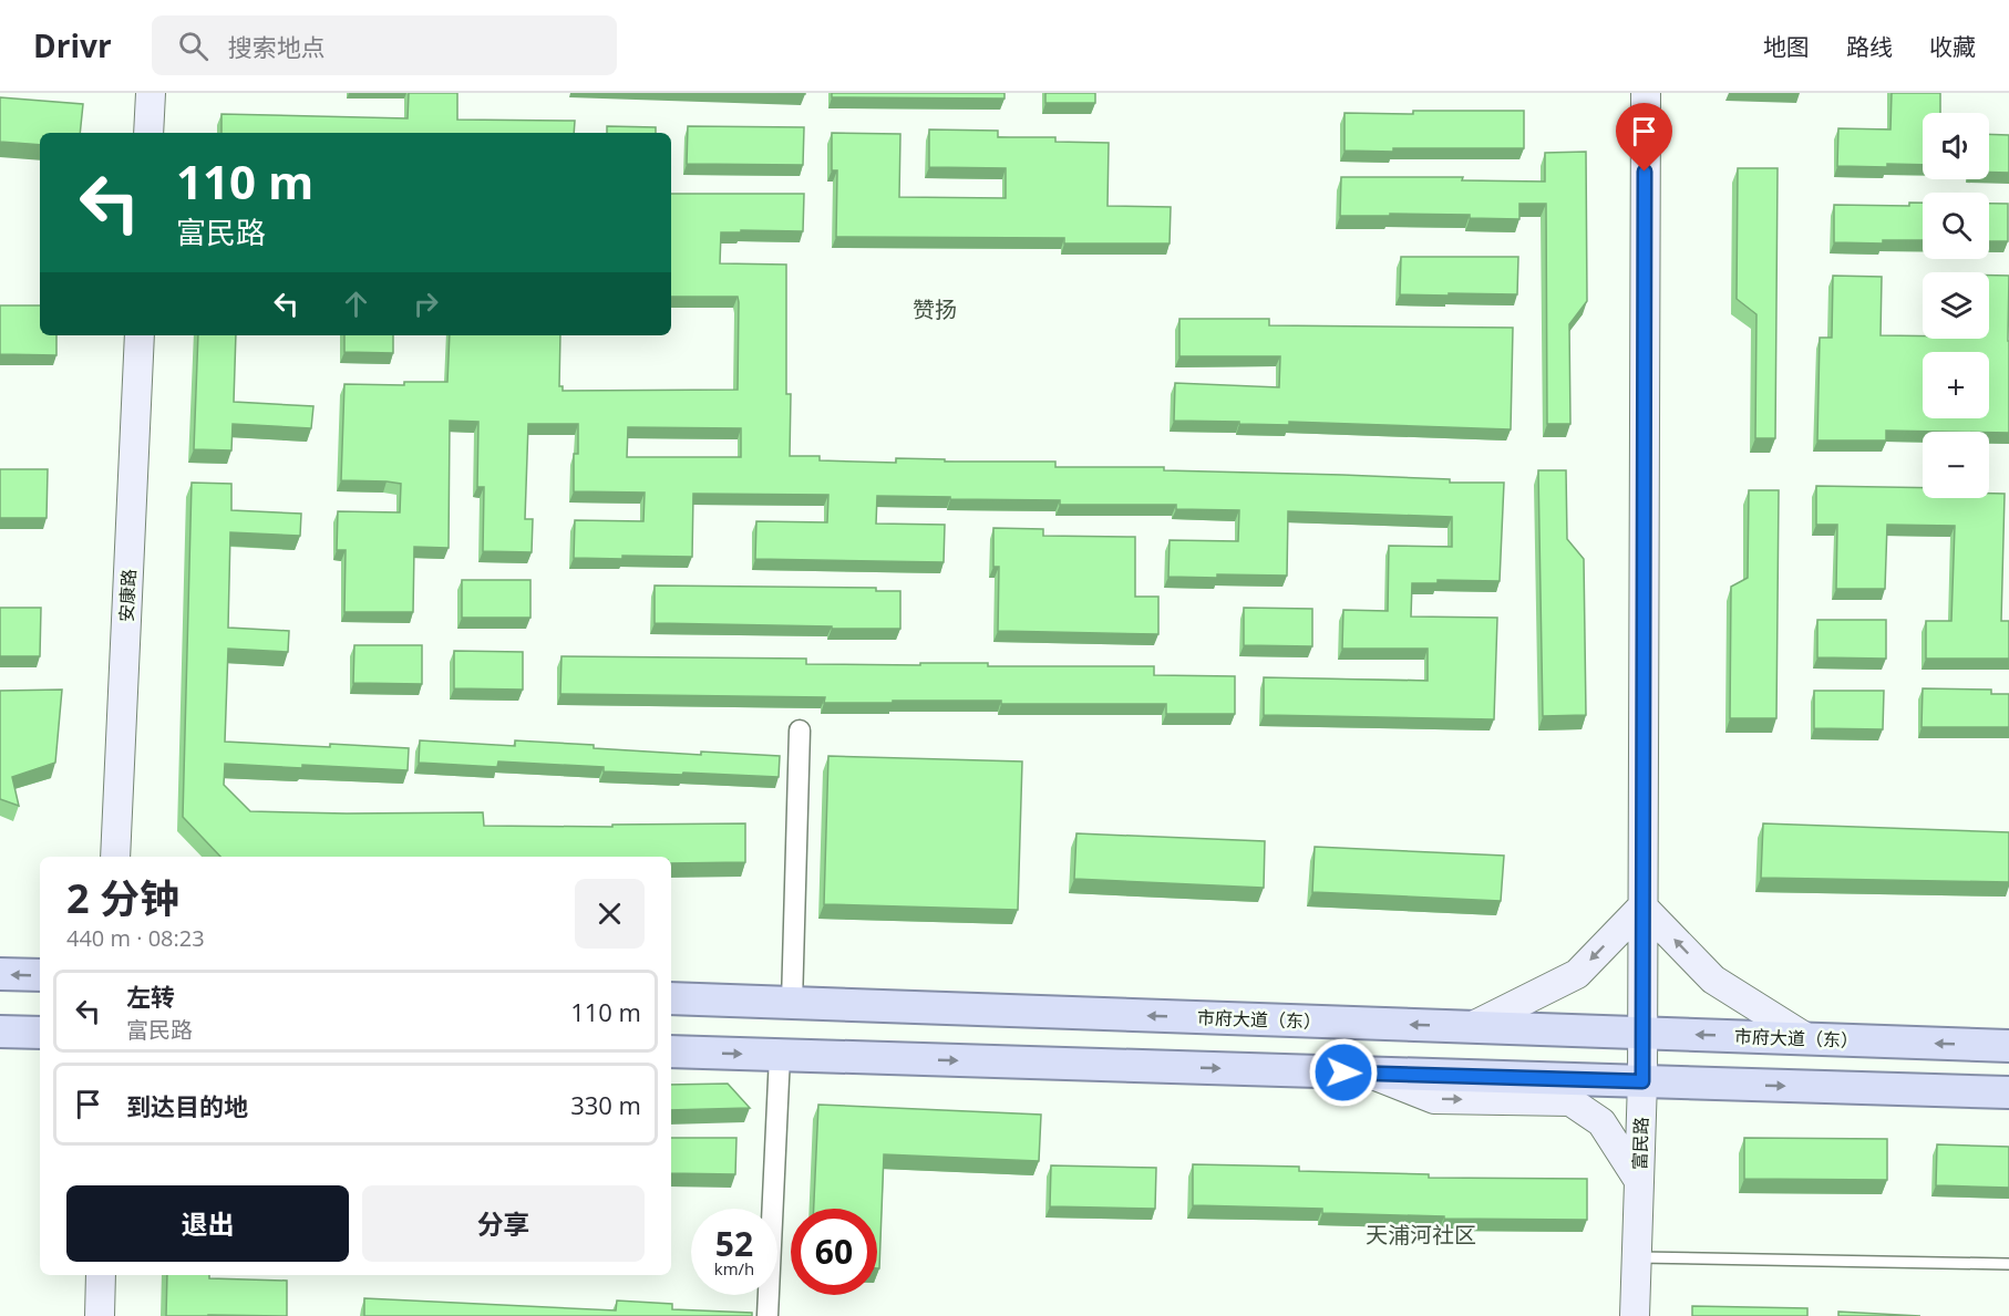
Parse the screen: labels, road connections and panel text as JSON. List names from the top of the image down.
{
  "streets": {
    "main road": ["市府大道（东）"],
    "street": ["安康路", "富民路"]
  },
  "crossings": [
    ["市府大道（东）", "富民路"]
  ],
  "districts": ["赞扬", "天浦河社区"],
  "page": {
    "header": "Drivr",
    "search": "搜索地点",
    "nav": ["地图", "路线", "收藏"],
    "map_buttons": ["+", "−"],
    "turn": ["110 m", "富民路"],
    "heading": ["2 分钟", "440 m · 08:23"],
    "list": [
      {
        "name": "左转",
        "note": "富民路",
        "value": "110 m"
      },
      {
        "name": "到达目的地",
        "value": "330 m"
      }
    ],
    "buttons": ["退出", "分享"],
    "speed": "52 km/h",
    "limit": "60"
  }
}
